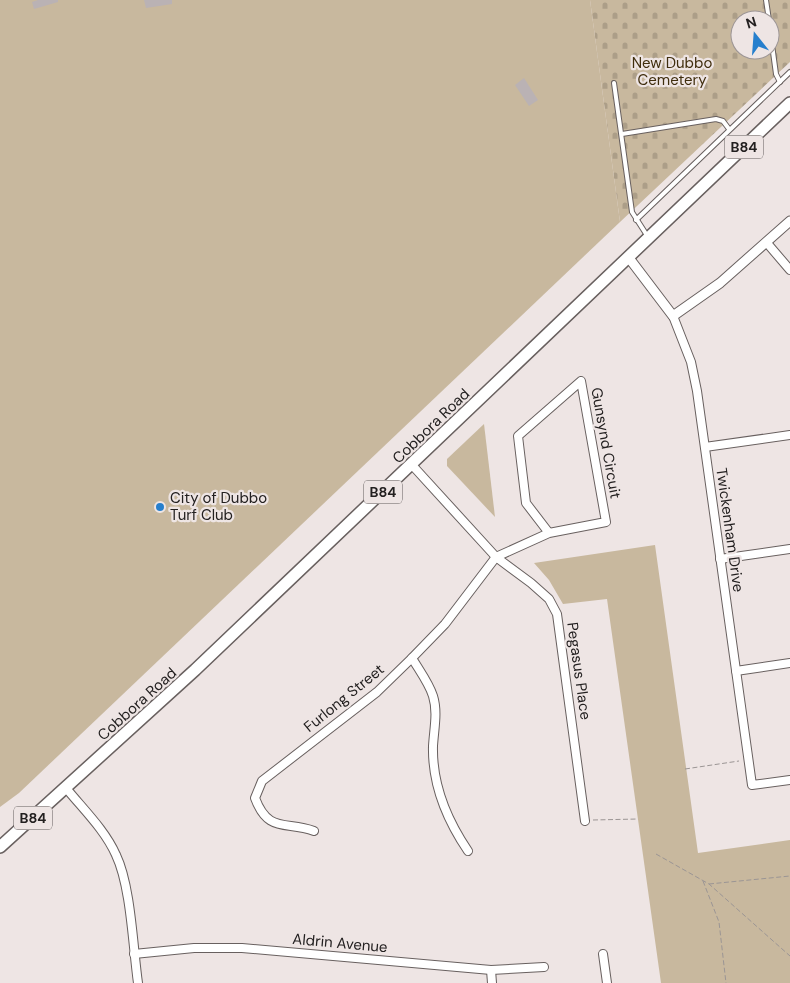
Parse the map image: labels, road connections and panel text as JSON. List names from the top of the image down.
{
  "streets": {
    "main road": ["B84", "Cobbora Road"],
    "street": [
      "Gunsynd Circuit",
      "Twickenham Drive",
      "Pegasus Place",
      "Furlong Street",
      "Aldrin Avenue"
    ]
  },
  "crossings": [
    ["Cobbora Road", "Twickenham Drive"],
    ["Cobbora Road", "Pegasus Place"],
    ["Gunsynd Circuit", "Pegasus Place"],
    ["Gunsynd Circuit", "Furlong Street"],
    ["Pegasus Place", "Furlong Street"]
  ],
  "parks": ["New Dubbo Cemetery"],
  "places": ["City of Dubbo Turf Club"],
  "north": "top"
}
